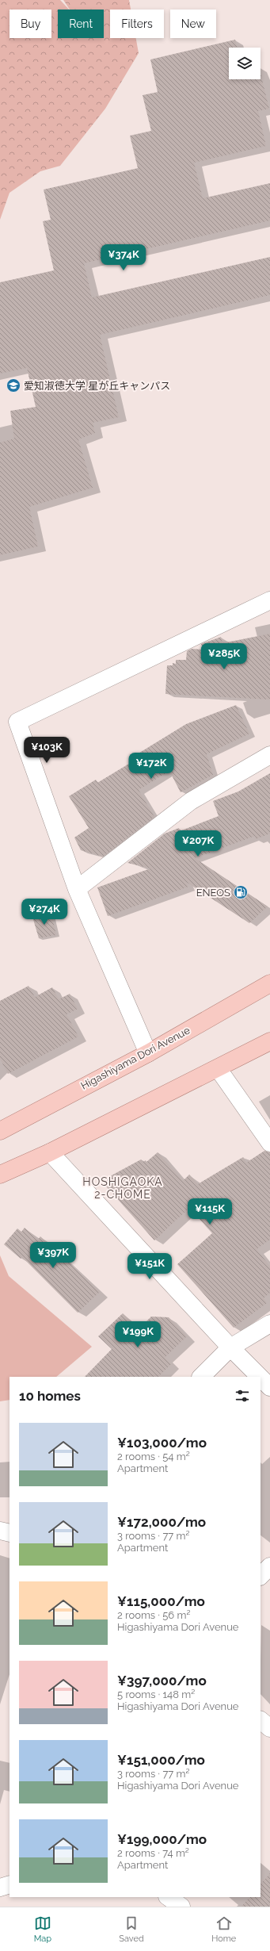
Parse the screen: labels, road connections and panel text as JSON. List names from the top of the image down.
{
  "streets": {
    "main road": ["Higashiyama Dori Avenue"]
  },
  "districts": ["HOSHIGAOKA 2-CHOME"],
  "places": {
    "school or university": ["愛知淑徳大学 星が丘キャンパス"],
    "fuel station": ["ENEOS"]
  },
  "page": {
    "chip": [
      "Buy",
      "Rent",
      "Filters",
      "New"
    ],
    "price": [
      "¥374K",
      "¥285K",
      "¥103K",
      "¥172K",
      "¥207K",
      "¥274K",
      "¥115K",
      "¥397K",
      "¥151K",
      "¥199K"
    ],
    "heading": "10 homes",
    "list": [
      {
        "name": "¥103,000/mo",
        "note": "2 rooms · 54 m² · Apartment"
      },
      {
        "name": "¥172,000/mo",
        "note": "3 rooms · 77 m² · Apartment"
      },
      {
        "name": "¥115,000/mo",
        "note": "2 rooms · 56 m² · Higashiyama Dori Avenue"
      },
      {
        "name": "¥397,000/mo",
        "note": "5 rooms · 148 m² · Higashiyama Dori Avenue"
      },
      {
        "name": "¥151,000/mo",
        "note": "3 rooms · 77 m² · Higashiyama Dori Avenue"
      },
      {
        "name": "¥199,000/mo",
        "note": "2 rooms · 74 m² · Apartment"
      }
    ],
    "tabs": ["Map", "Saved", "Home"]
  }
}
